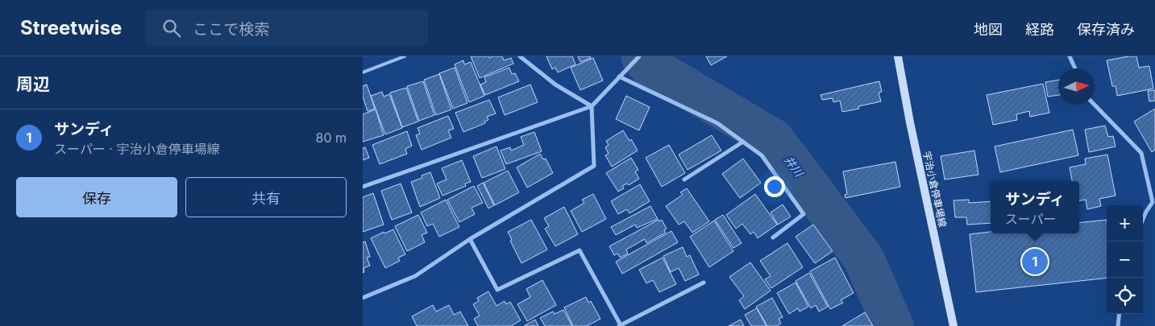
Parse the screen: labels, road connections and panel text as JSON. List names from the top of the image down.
{
  "streets": {
    "main road": ["宇治小倉停車場線"]
  },
  "water": ["井川"],
  "north": "right",
  "page": {
    "header": "Streetwise",
    "search": "ここで検索",
    "nav": ["地図", "経路", "保存済み"],
    "heading": "周辺",
    "list": [
      {
        "mark": "1",
        "name": "サンディ",
        "note": "スーパー · 宇治小倉停車場線",
        "value": "80 m"
      }
    ],
    "buttons": ["保存", "共有"],
    "popup": ["サンディ", "スーパー"],
    "map_buttons": ["+", "−"],
    "pins": "1"
  }
}
